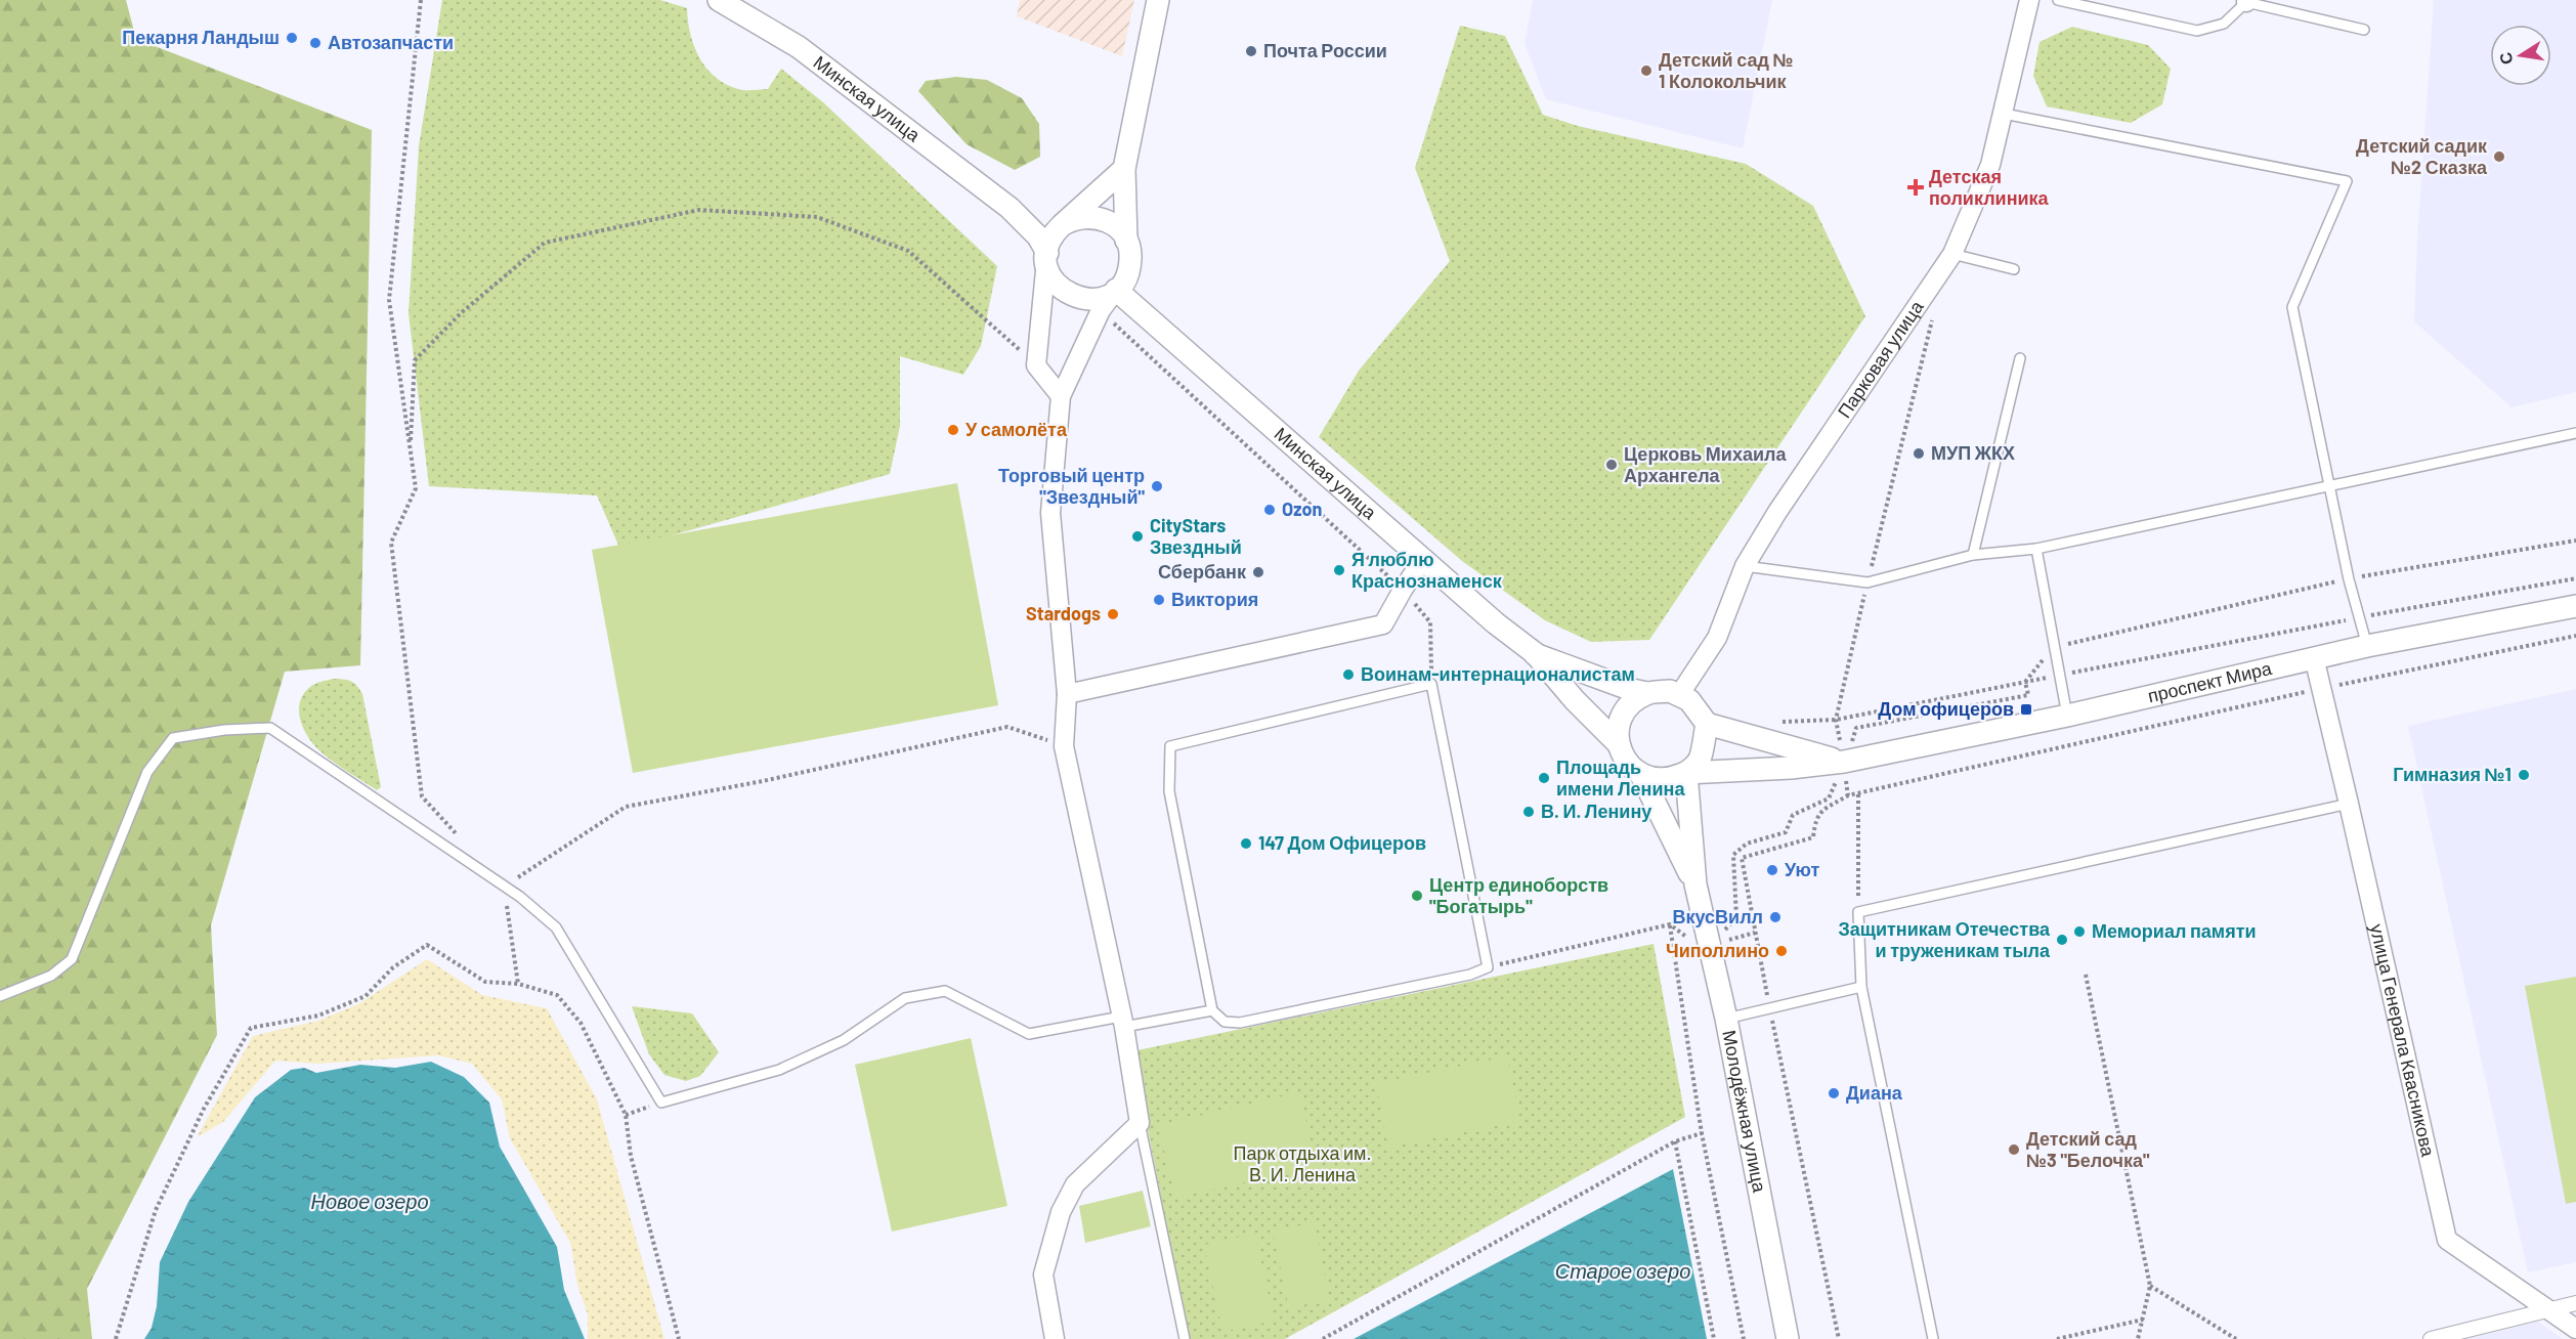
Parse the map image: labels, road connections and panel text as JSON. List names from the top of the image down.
{
  "streets": {
    "street": [
      "Минская улица",
      "Парковая улица",
      "проспект Мира",
      "улица Генерала Квасникова",
      "Молодёжная улица"
    ]
  },
  "crossings": [
    ["Минская улица", "Парковая улица"],
    ["Минская улица", "проспект Мира"],
    ["Минская улица", "Молодёжная улица"],
    ["Парковая улица", "проспект Мира"],
    ["Парковая улица", "Молодёжная улица"],
    ["проспект Мира", "улица Генерала Квасникова"],
    ["проспект Мира", "Молодёжная улица"]
  ],
  "water": ["Новое озеро", "Старое озеро"],
  "parks": ["Парк отдыха им. В. И. Ленина"],
  "places": {
    "other": [
      "Пекарня Ландыш",
      "Автозапчасти",
      "Почта России",
      "Детский сад № 1 Колокольчик",
      "Детский садик №2 Сказка",
      "У самолёта",
      "МУП ЖКХ",
      "Церковь Михаила Архангела",
      "Торговый центр \"Звездный\"",
      "Ozon",
      "CityStars Звездный",
      "Я люблю Краснознаменск",
      "Сбербанк",
      "Виктория",
      "Stardogs",
      "Воинам-интернационалистам",
      "Гимназия №1",
      "Площадь имени Ленина",
      "В. И. Ленину",
      "147 Дом Офицеров",
      "Уют",
      "Центр единоборств \"Богатырь\"",
      "ВкусВилл",
      "Мемориал памяти",
      "Защитникам Отечества и труженикам тыла",
      "Чиполлино",
      "Диана",
      "Детский сад №3 \"Белочка\""
    ],
    "health": ["Детская поликлиника"],
    "transit": ["Дом офицеров"]
  },
  "north": "left"
}
